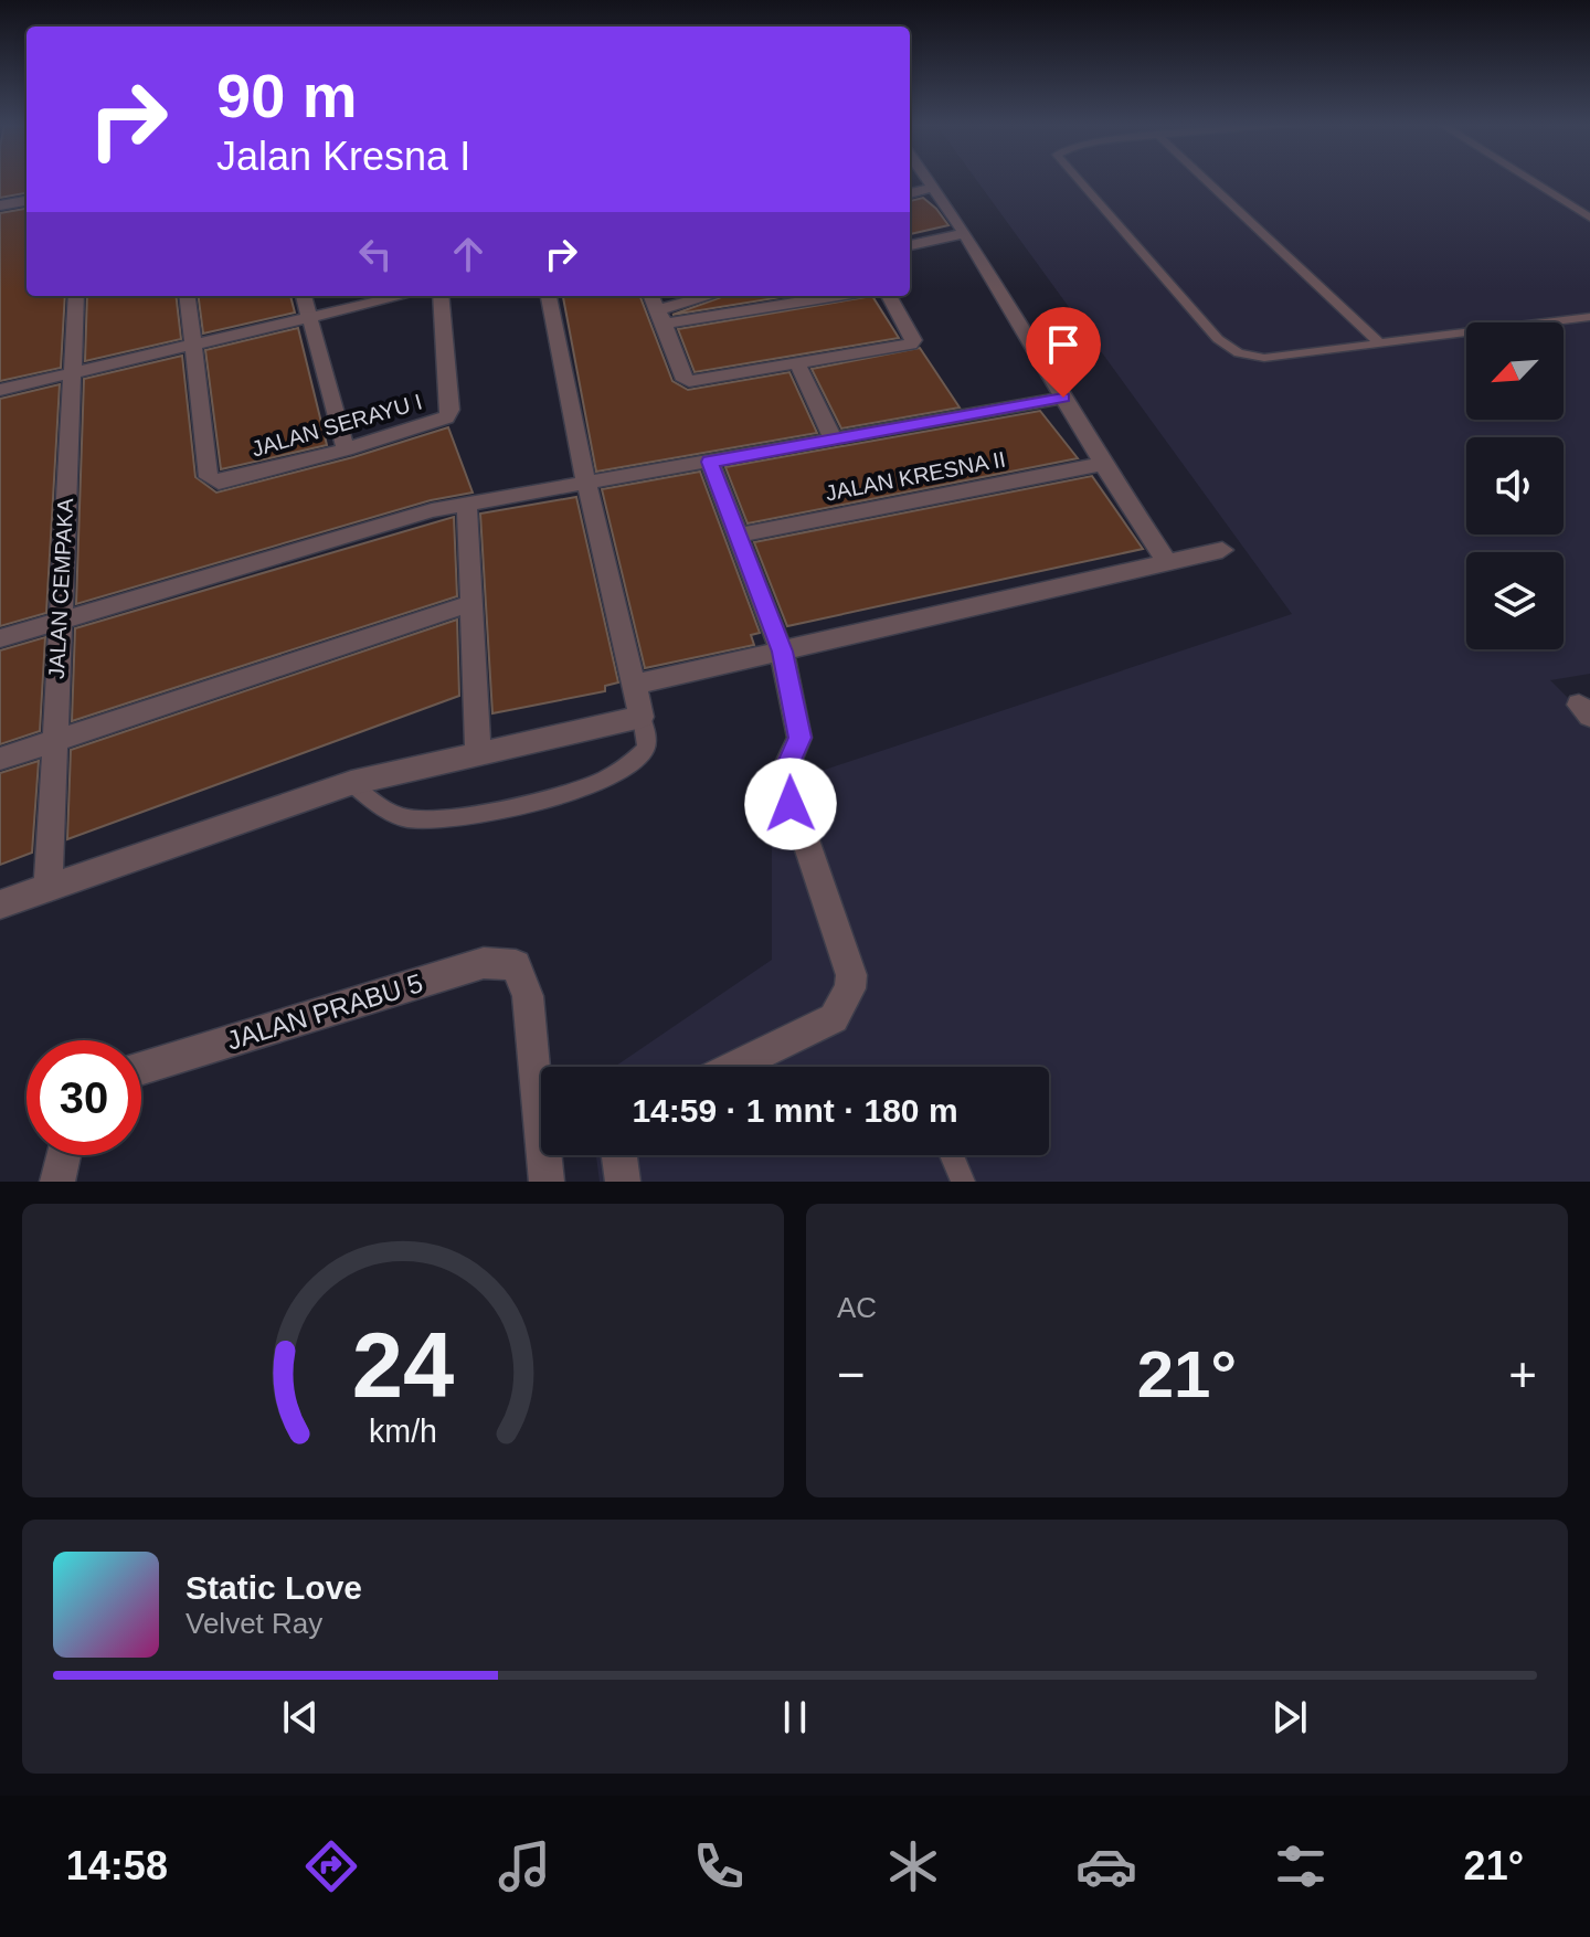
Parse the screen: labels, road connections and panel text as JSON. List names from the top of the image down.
{
  "streets": {
    "street": [
      "JALAN SERAYU I",
      "JALAN KRESNA II",
      "JALAN CEMPAKA",
      "JALAN PRABU 5"
    ]
  },
  "north": "bottom left",
  "page": {
    "turn": ["90 m", "Jalan Kresna I"],
    "limit": "30",
    "trip": "14:59 · 1 mnt · 180 m",
    "tile": "AC",
    "heat": ["−", "21°", "+"],
    "song": ["Static Love", "Velvet Ray"],
    "tabs": ["14:58", "21°"],
    "gauge": ["24", "km/h"]
  }
}
